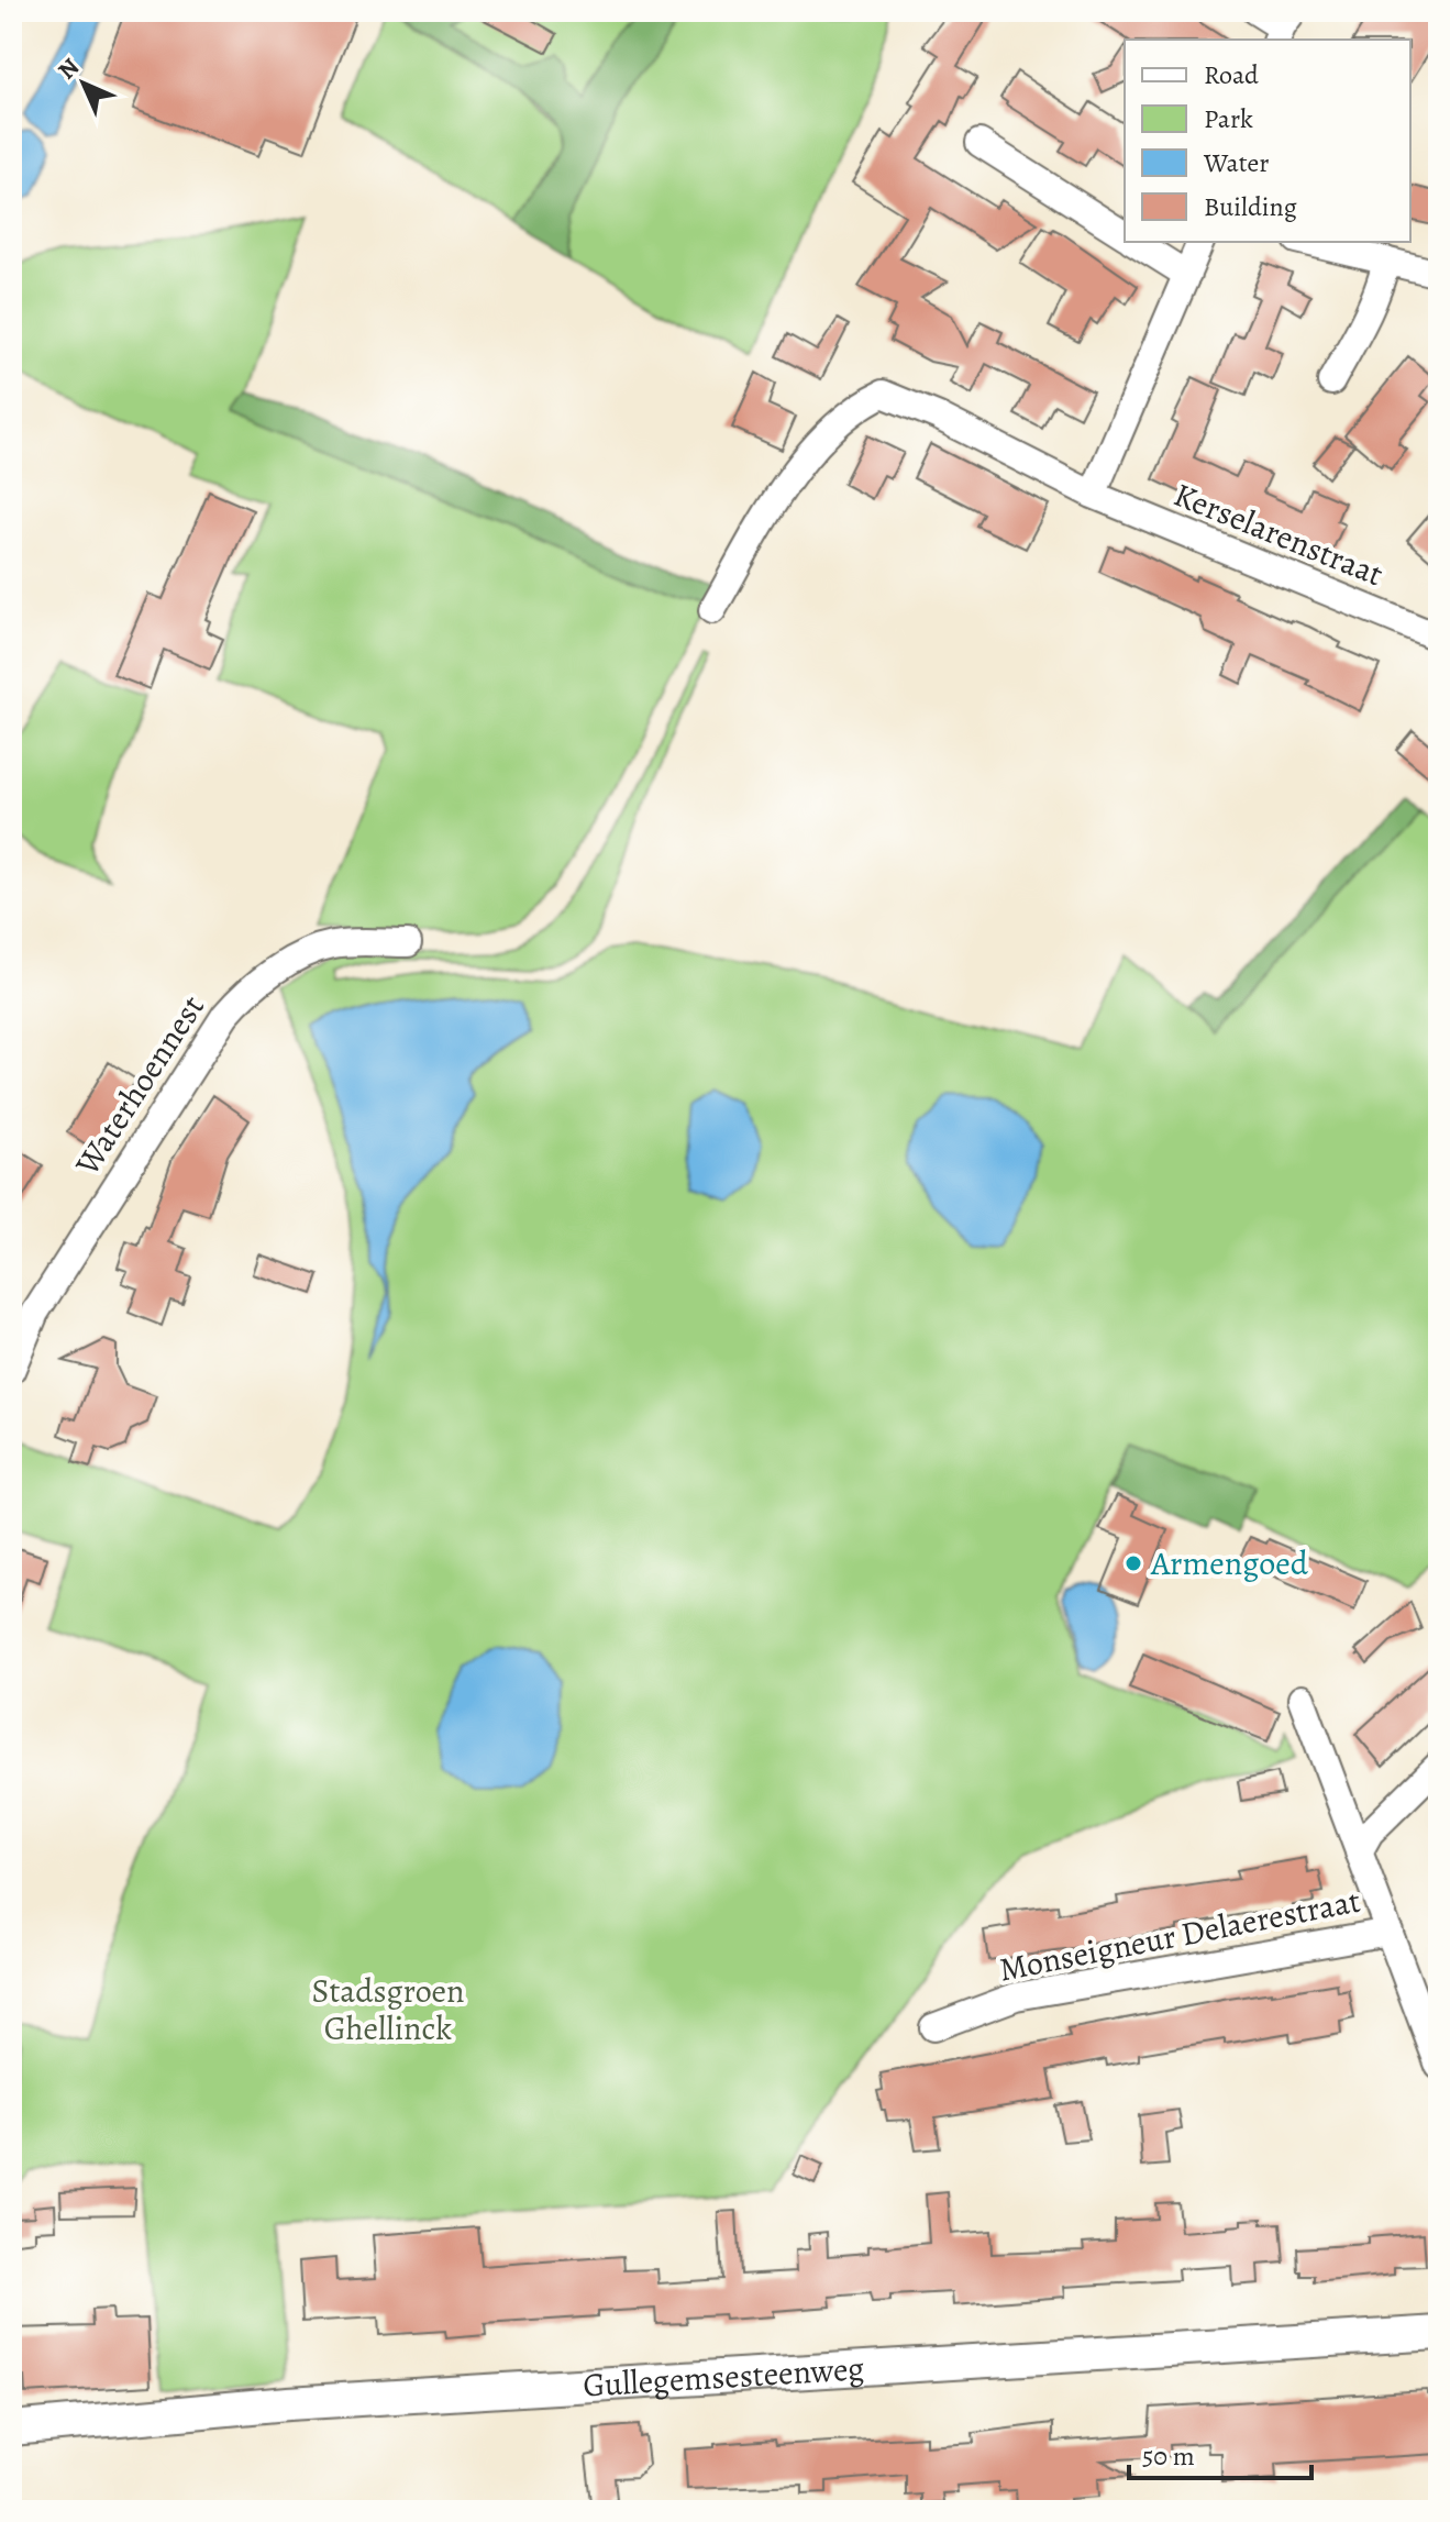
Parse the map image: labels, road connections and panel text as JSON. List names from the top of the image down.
{
  "streets": {
    "street": [
      "Kerselarenstraat",
      "Waterhoennest",
      "Monseigneur Delaerestraat",
      "Gullegemsesteenweg"
    ]
  },
  "parks": ["Stadsgroen Ghellinck"],
  "places": ["Armengoed"],
  "legend": [
    "Road",
    "Park",
    "Water",
    "Building"
  ],
  "scale_bar": "50 m",
  "north": "top left"
}
